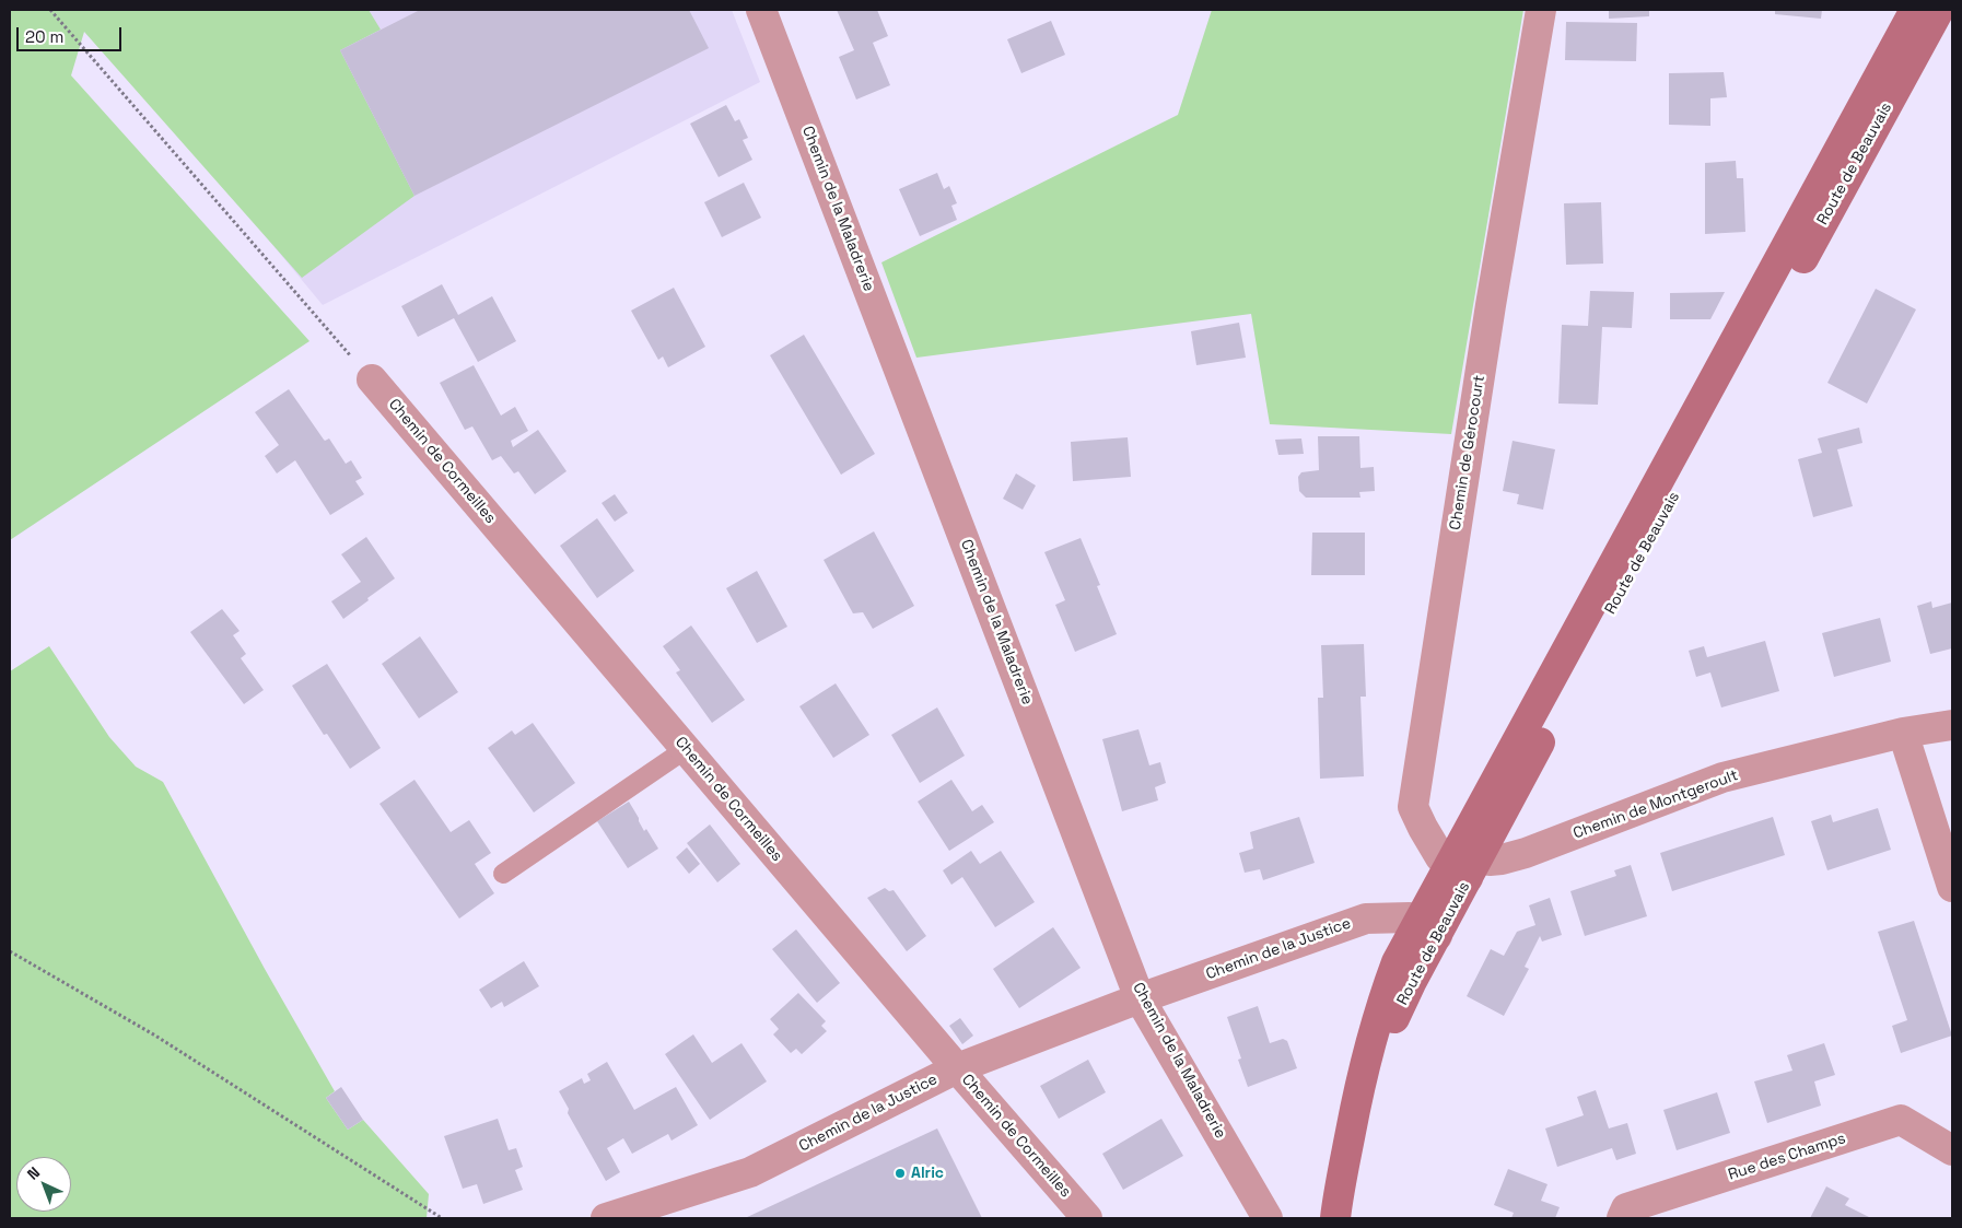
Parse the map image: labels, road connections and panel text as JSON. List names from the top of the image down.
{
  "streets": {
    "main road": ["Route de Beauvais"],
    "street": [
      "Chemin de la Maladrerie",
      "Chemin de Gérocourt",
      "Chemin de Cormeilles",
      "Chemin de Montgeroult",
      "Chemin de la Justice",
      "Rue des Champs"
    ]
  },
  "crossings": [
    ["Route de Beauvais", "Chemin de Gérocourt"],
    ["Route de Beauvais", "Chemin de Montgeroult"],
    ["Route de Beauvais", "Chemin de la Justice"],
    ["Chemin de la Maladrerie", "Chemin de la Justice"],
    ["Chemin de Gérocourt", "Chemin de Montgeroult"],
    ["Chemin de Cormeilles", "Chemin de la Justice"]
  ],
  "places": ["Alric"],
  "scale_bar": "20 m",
  "north": "top left"
}
